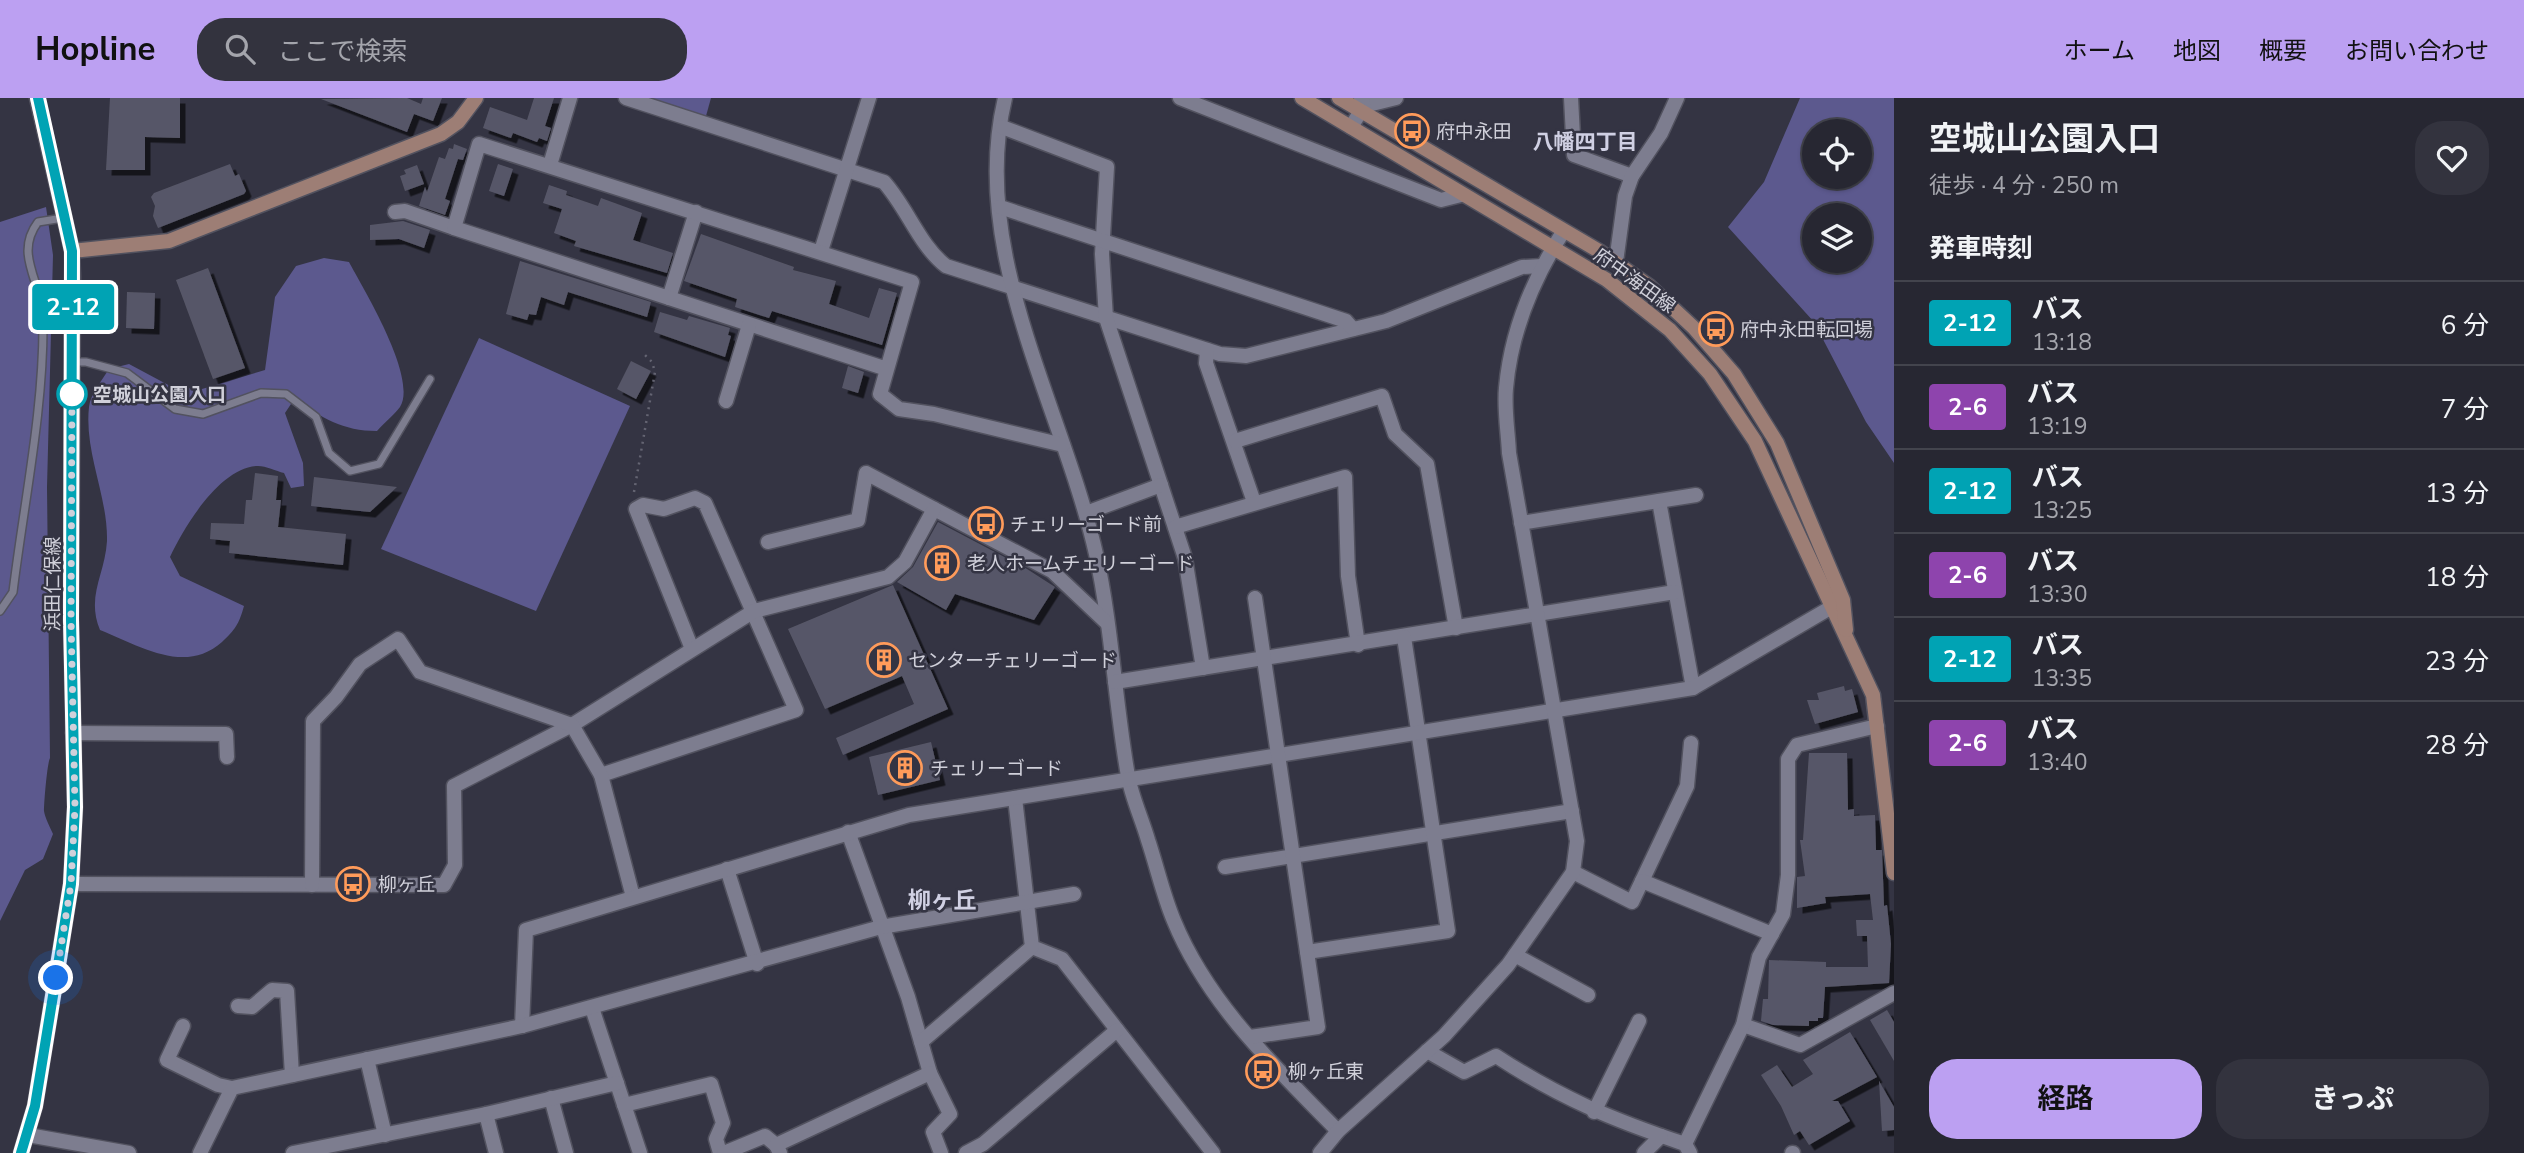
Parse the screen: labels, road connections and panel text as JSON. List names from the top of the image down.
{
  "streets": {
    "main road": ["府中海田線", "浜田仁保線"]
  },
  "districts": ["八幡四丁目", "柳ヶ丘"],
  "places": {
    "bus stop": [
      "府中永田",
      "府中永田転回場",
      "チェリーゴード前",
      "柳ヶ丘",
      "柳ヶ丘東"
    ],
    "other": ["空城山公園入口"],
    "building": ["老人ホームチェリーゴード", "センターチェリーゴード", "チェリーゴード"]
  },
  "lines": ["bus line 2-12"],
  "page": {
    "header": "Hopline",
    "search": "ここで検索",
    "nav": [
      "ホーム",
      "地図",
      "概要",
      "お問い合わせ"
    ],
    "on_map": "2-12",
    "heading": [
      ["空城山公園入口", "徒歩 · 4 分 · 250 m"],
      "発車時刻"
    ],
    "list": [
      {
        "mark": "2-12",
        "name": "バス",
        "note": "13:18",
        "value": "6 分"
      },
      {
        "mark": "2-6",
        "name": "バス",
        "note": "13:19",
        "value": "7 分"
      },
      {
        "mark": "2-12",
        "name": "バス",
        "note": "13:25",
        "value": "13 分"
      },
      {
        "mark": "2-6",
        "name": "バス",
        "note": "13:30",
        "value": "18 分"
      },
      {
        "mark": "2-12",
        "name": "バス",
        "note": "13:35",
        "value": "23 分"
      },
      {
        "mark": "2-6",
        "name": "バス",
        "note": "13:40",
        "value": "28 分"
      }
    ],
    "buttons": ["経路", "きっぷ"]
  }
}
